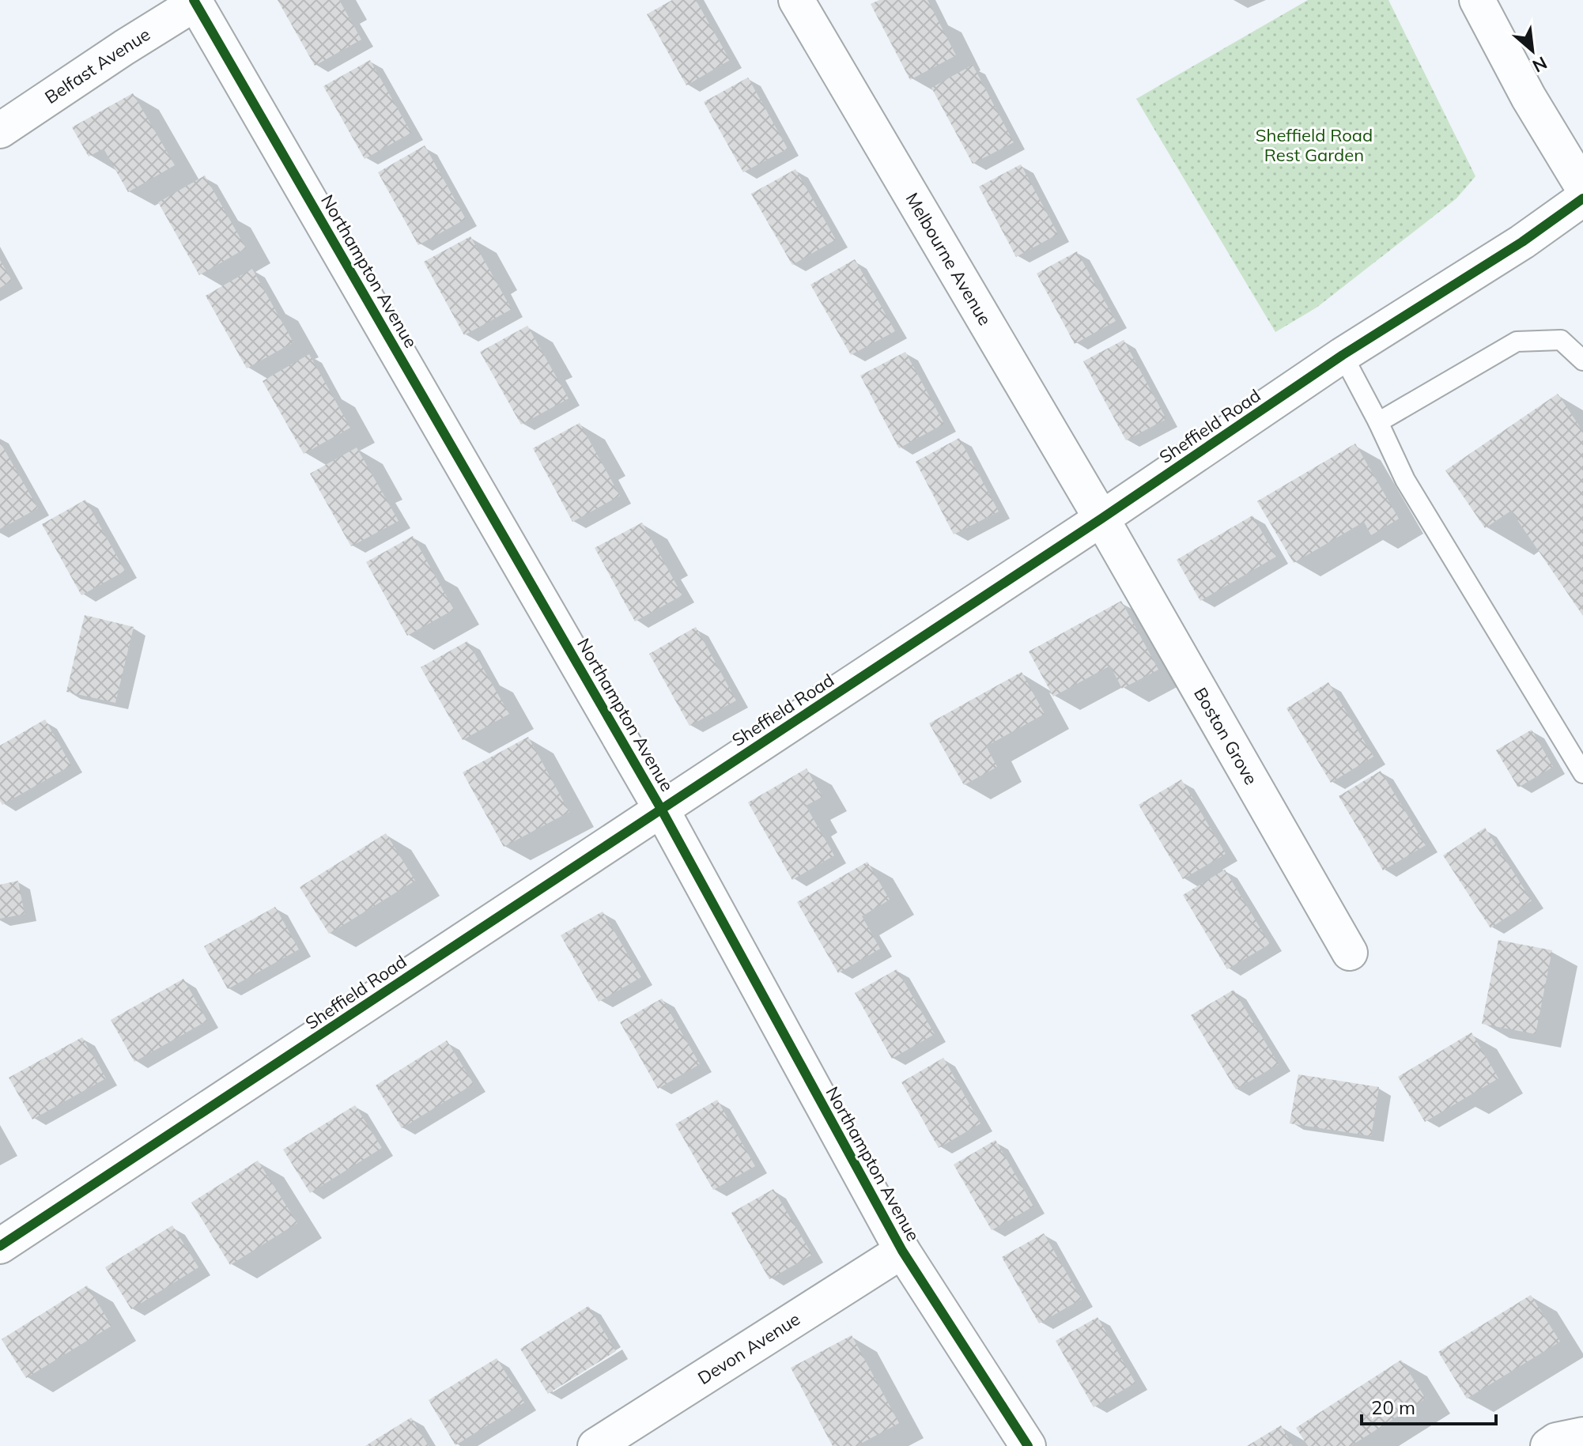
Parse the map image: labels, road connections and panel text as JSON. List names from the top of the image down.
{
  "streets": {
    "street": [
      "Belfast Avenue",
      "Melbourne Avenue",
      "Northampton Avenue",
      "Sheffield Road",
      "Boston Grove",
      "Devon Avenue"
    ]
  },
  "crossings": [
    ["Belfast Avenue", "Northampton Avenue"],
    ["Melbourne Avenue", "Sheffield Road"],
    ["Melbourne Avenue", "Boston Grove"],
    ["Northampton Avenue", "Sheffield Road"],
    ["Northampton Avenue", "Devon Avenue"],
    ["Sheffield Road", "Boston Grove"]
  ],
  "parks": ["Sheffield Road Rest Garden"],
  "scale_bar": "20 m",
  "north": "bottom right"
}
